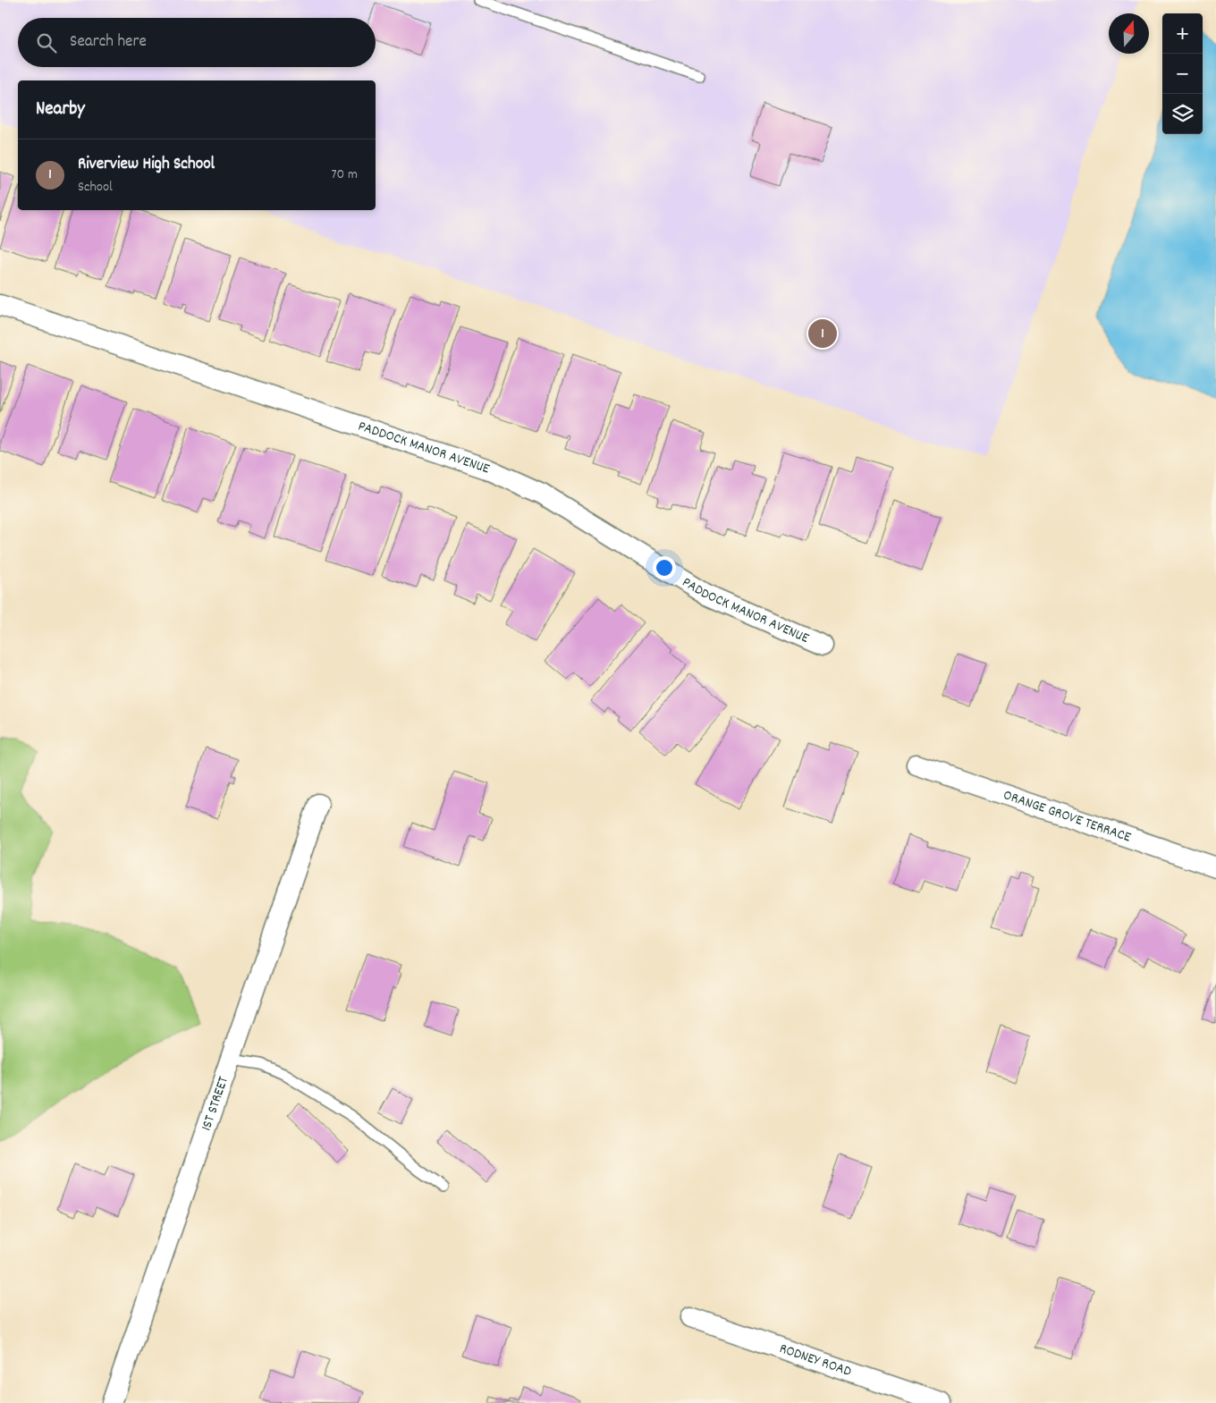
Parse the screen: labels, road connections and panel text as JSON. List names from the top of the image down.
{
  "streets": {
    "street": [
      "PADDOCK MANOR AVENUE",
      "ORANGE GROVE TERRACE",
      "1ST STREET",
      "RODNEY ROAD"
    ]
  },
  "north": "top",
  "page": {
    "map_buttons": ["+", "−"],
    "search": "Search here",
    "heading": "Nearby",
    "list": [
      {
        "mark": "1",
        "name": "Riverview High School",
        "note": "School",
        "value": "70 m"
      }
    ],
    "pins": "1"
  }
}
